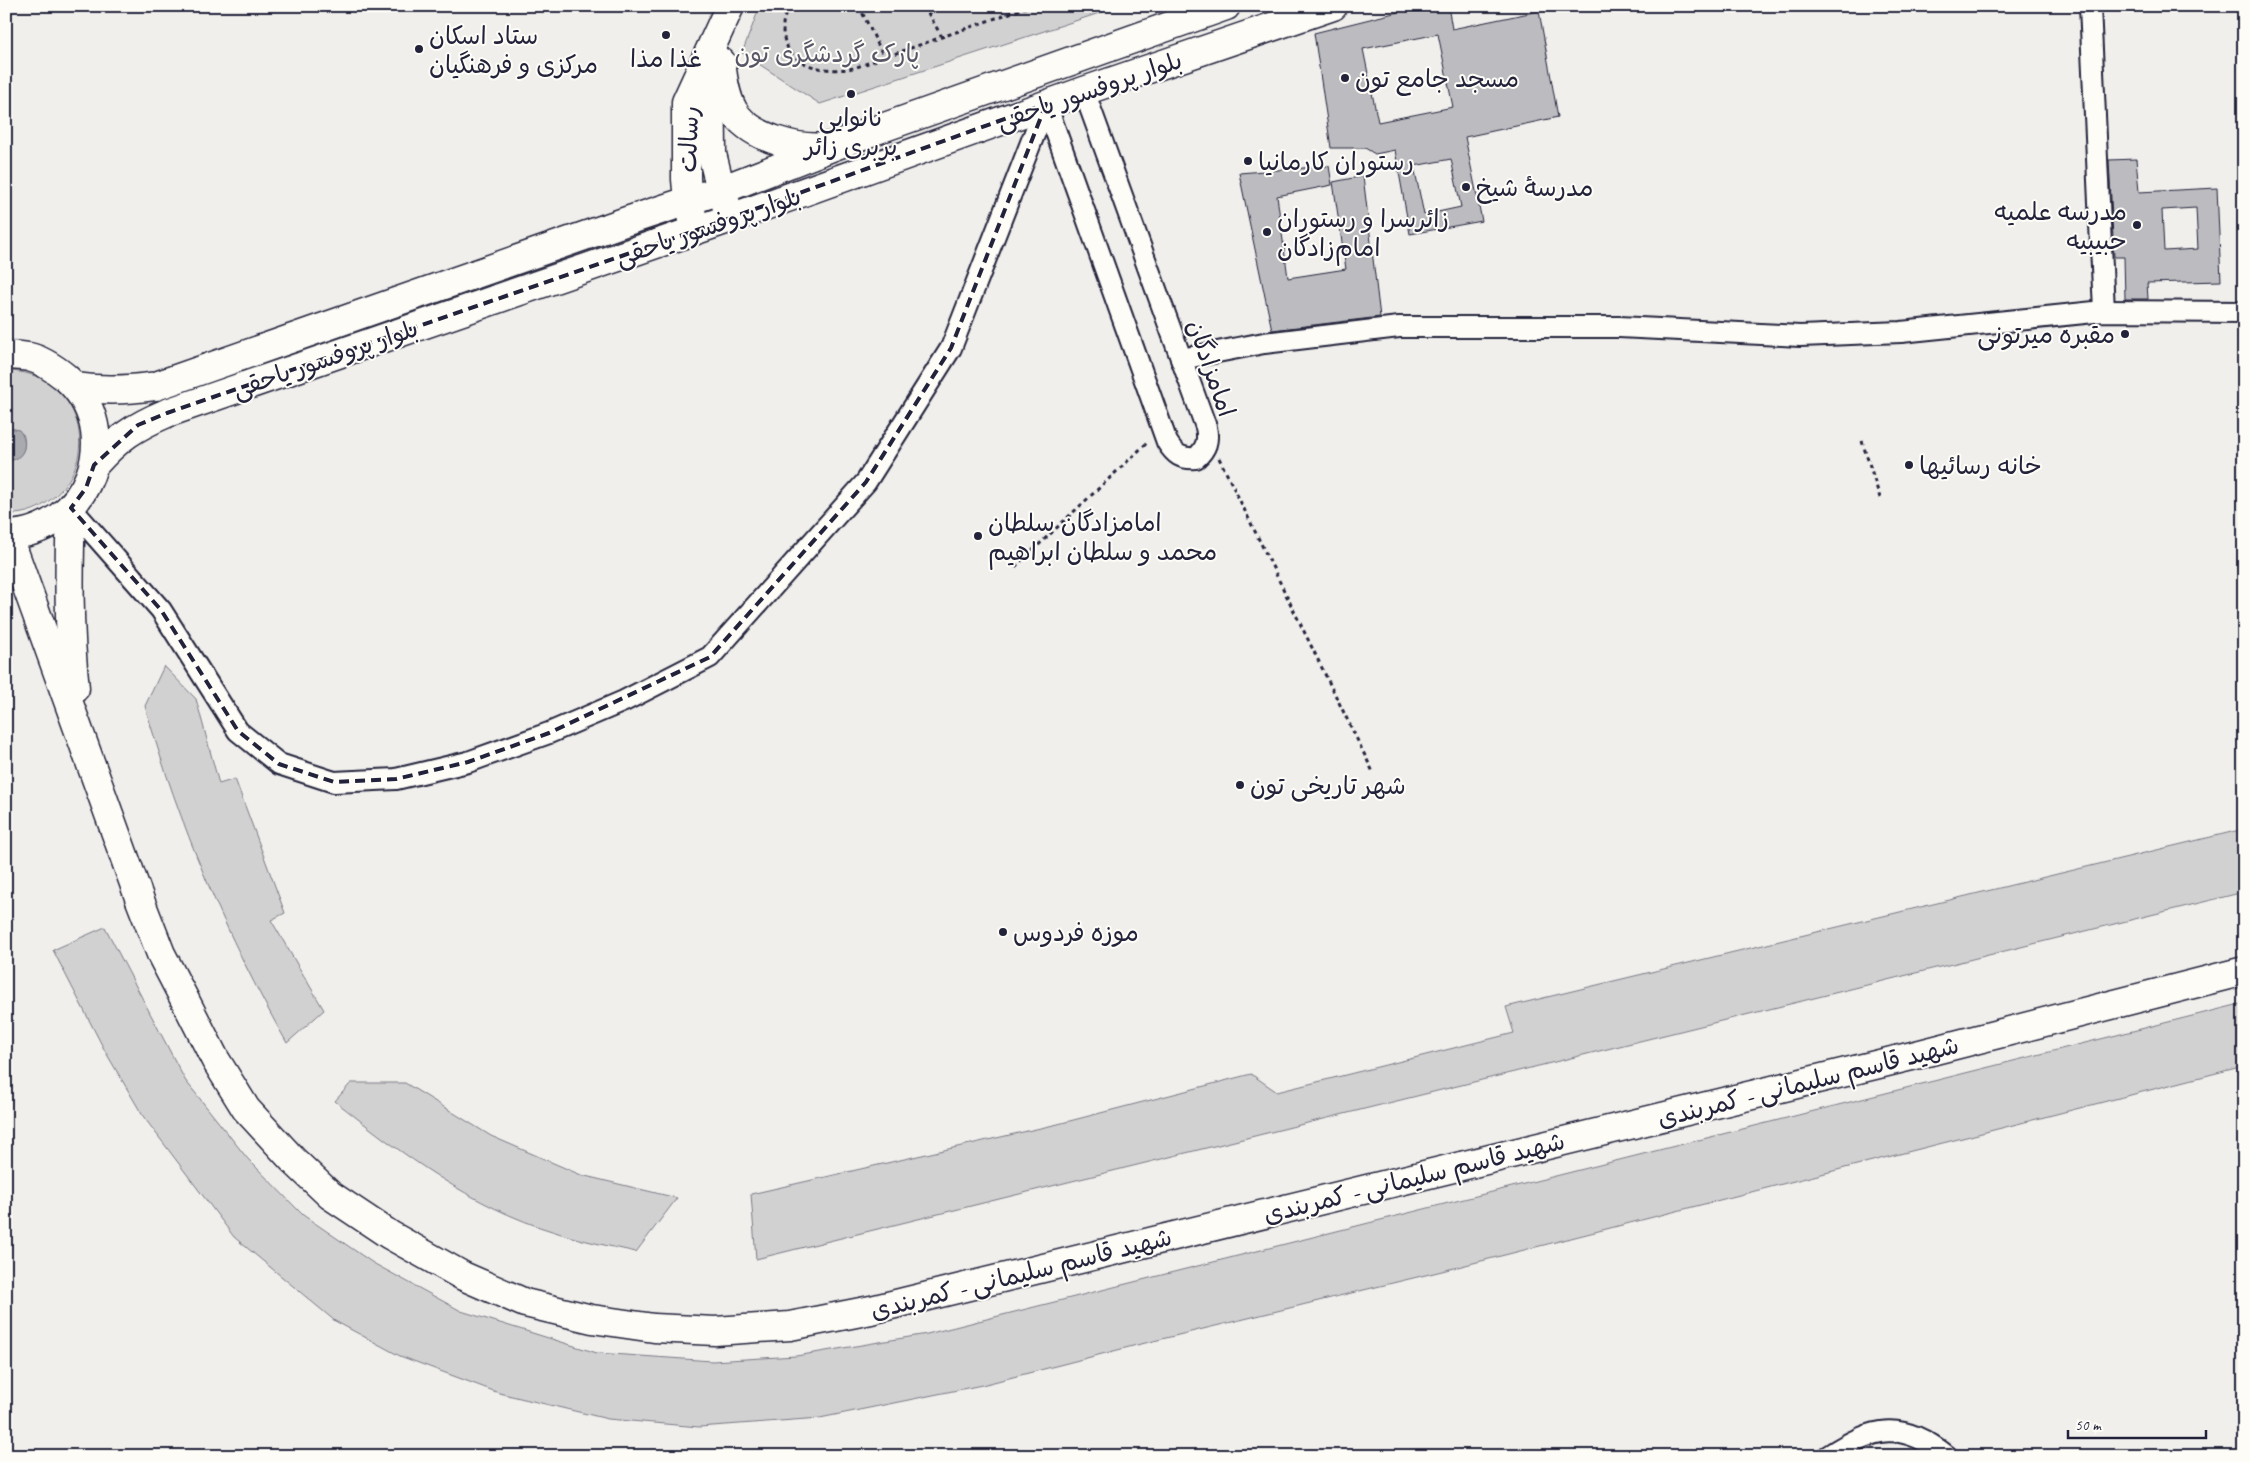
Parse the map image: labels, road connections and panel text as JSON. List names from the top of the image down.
{
  "streets": {
    "main road": ["بلوار پروفسور یاحقی", "رسالت", "شهید قاسم سلیمانی - کمربندی"],
    "street": ["امامزادگان"]
  },
  "crossings": [
    ["بلوار پروفسور یاحقی", "رسالت"],
    ["بلوار پروفسور یاحقی", "امامزادگان"]
  ],
  "parks": ["پارک گردشگری تون"],
  "places": [
    "غذا مذا",
    "ستاد اسکان مرکزی و فرهنگیان",
    "مسجد جامع تون",
    "نانوایی بربری زائر",
    "رستوران کارمانیا",
    "مدرسهٔ شیخ",
    "مدرسه علمیه حبیبیه",
    "زائرسرا و رستوران امام‌زادگان",
    "مقبره میرتونی",
    "خانه رسائیها",
    "امامزادگان سلطان محمد و سلطان ابراهیم",
    "شهر تاریخی تون",
    "موزه فردوس"
  ],
  "scale_bar": "50 m"
}
